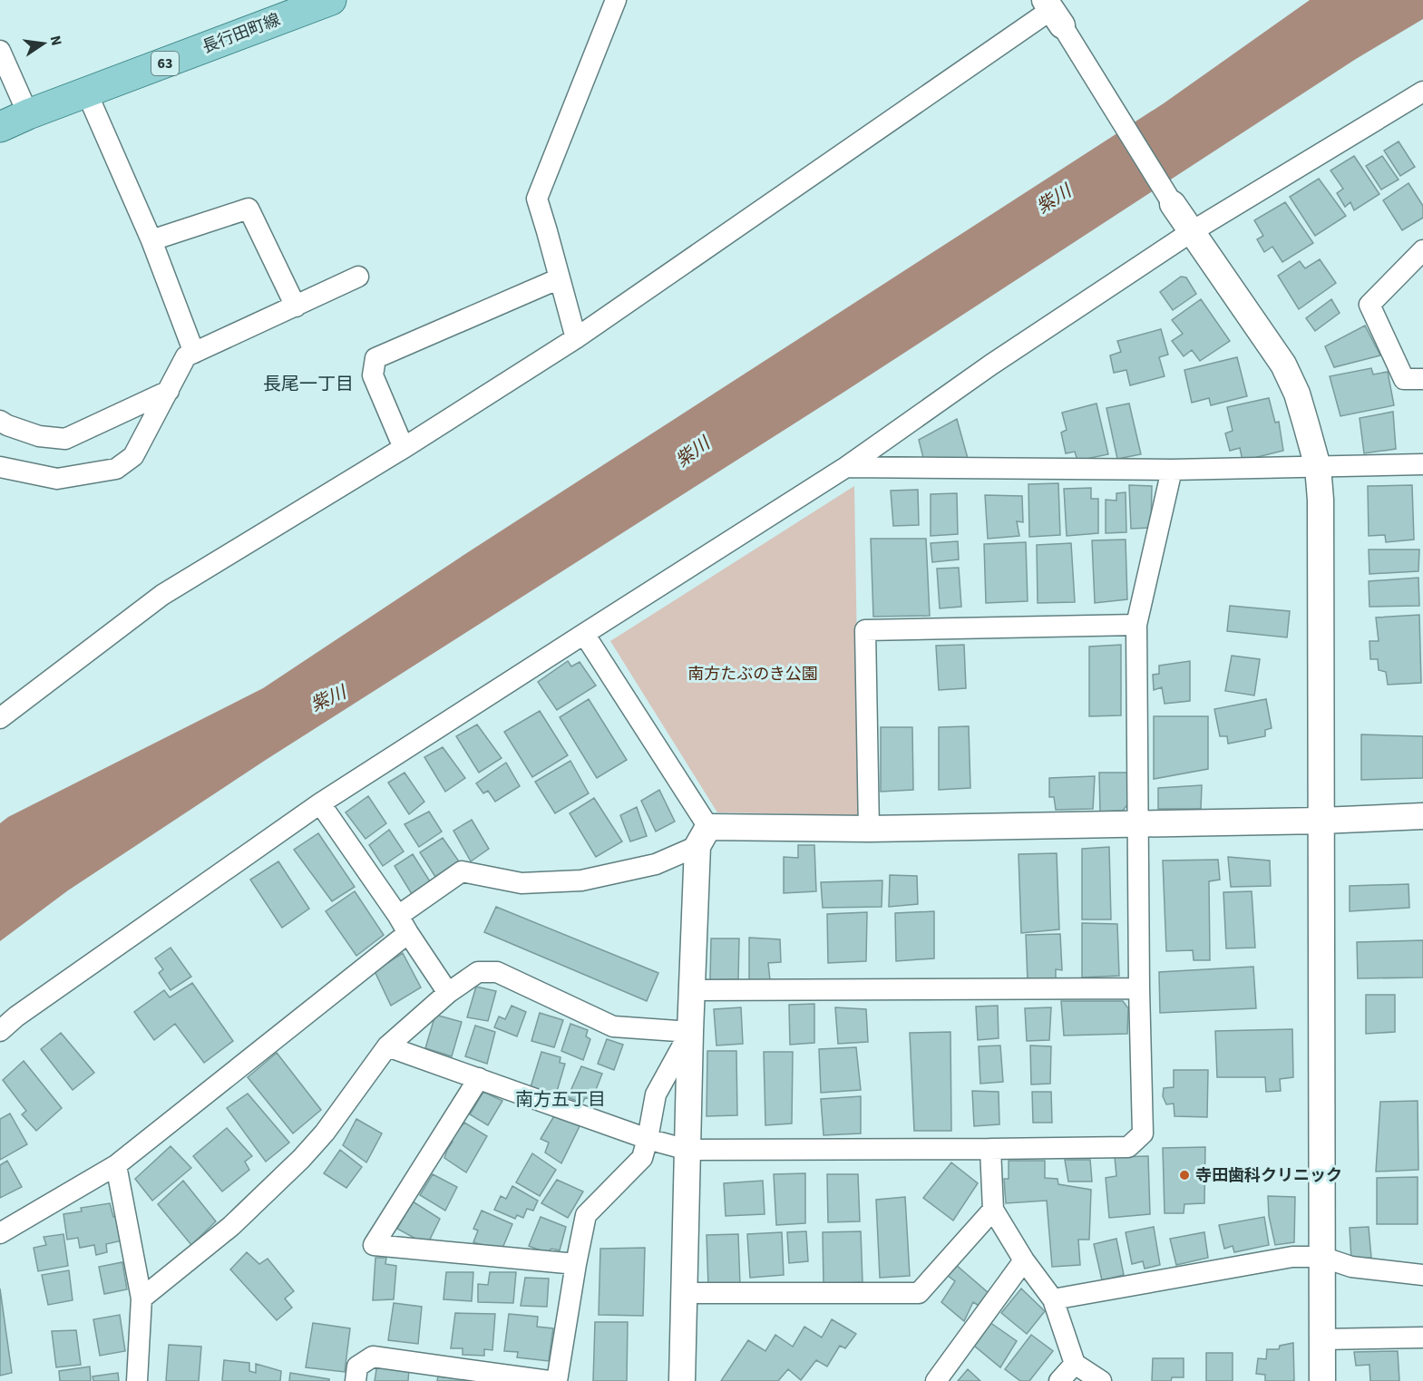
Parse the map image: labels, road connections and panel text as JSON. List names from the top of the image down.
{
  "streets": {
    "main road": ["長行田町線", "63"]
  },
  "districts": ["長尾一丁目", "南方五丁目"],
  "water": ["紫川"],
  "parks": ["南方たぶのき公園"],
  "places": ["寺田歯科クリニック"],
  "north": "right"
}
